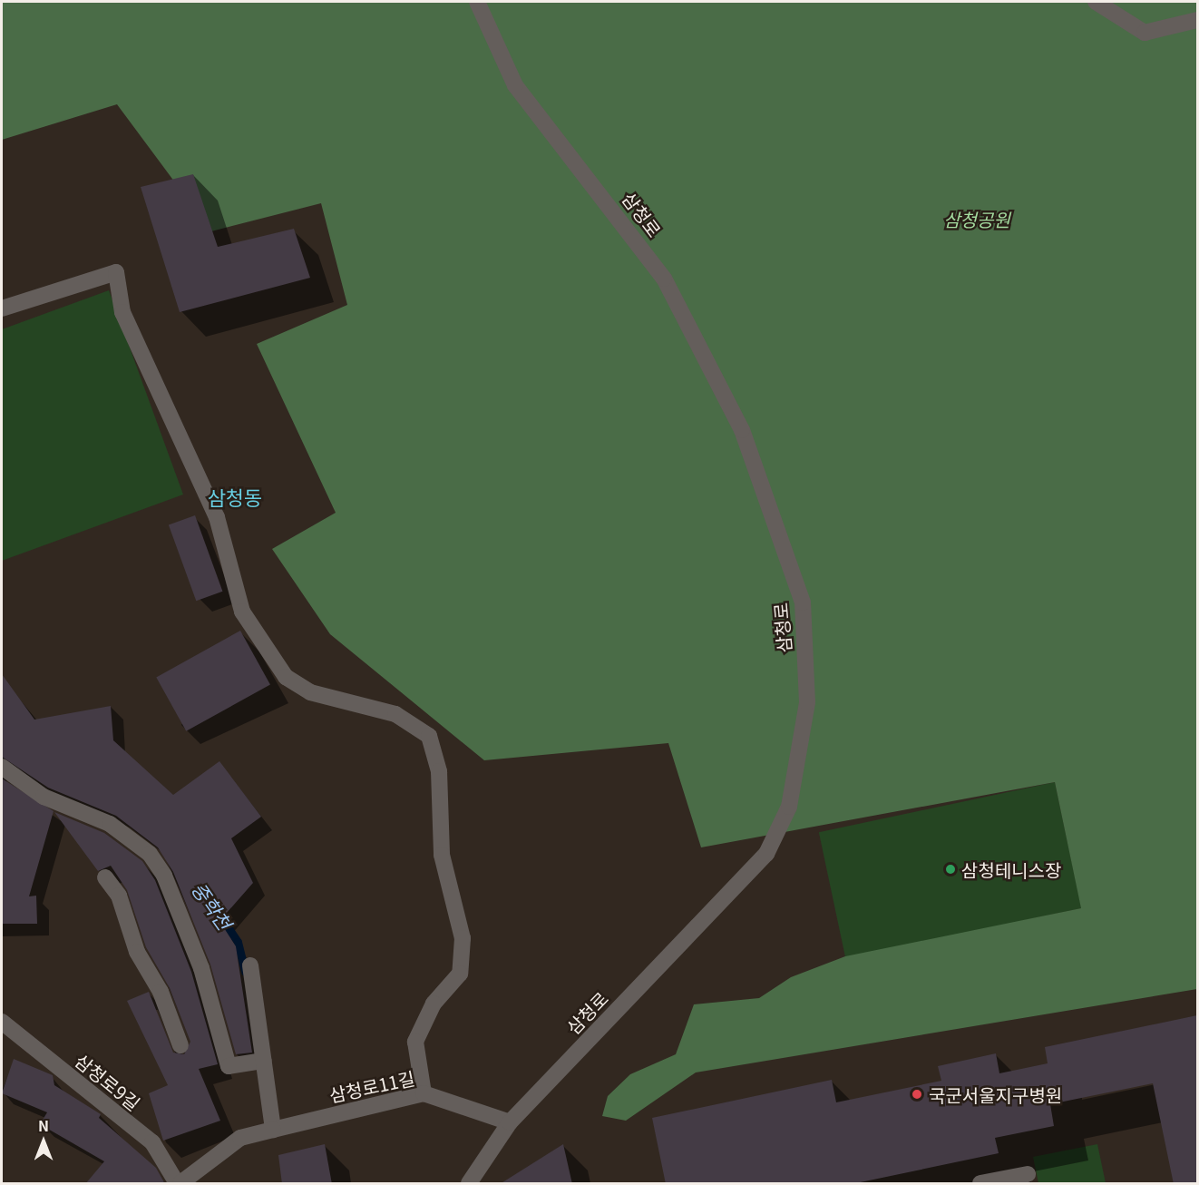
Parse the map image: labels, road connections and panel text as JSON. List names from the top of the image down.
{
  "streets": {
    "street": ["삼청로", "삼청로9길", "삼청로11길"]
  },
  "crossings": [
    ["삼청로", "삼청로11길"],
    ["삼청로9길", "삼청로11길"]
  ],
  "districts": ["삼청동"],
  "water": ["중학천"],
  "parks": ["삼청공원"],
  "places": ["삼청테니스장", "국군서울지구병원"],
  "north": "top"
}
